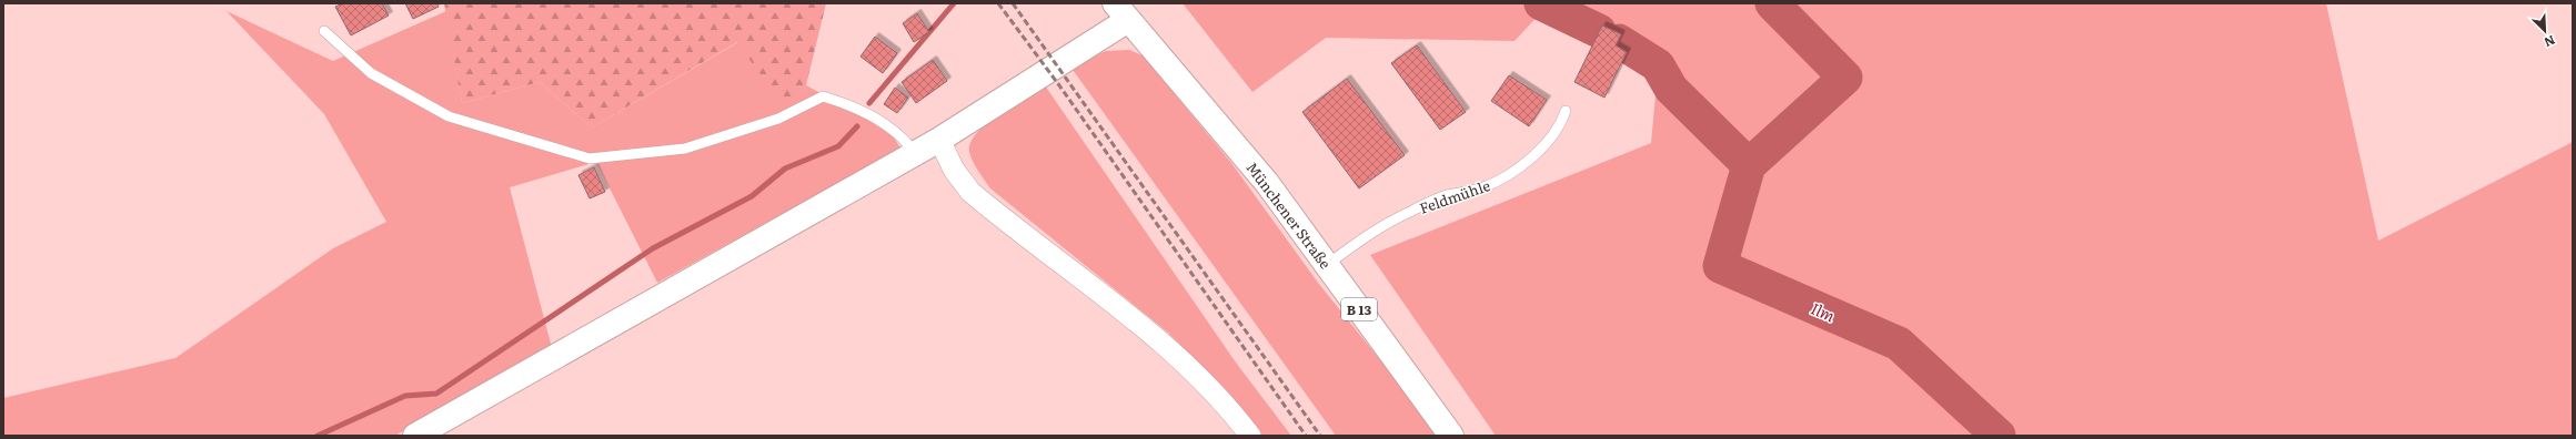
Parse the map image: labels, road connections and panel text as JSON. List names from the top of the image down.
{
  "streets": {
    "street": ["Münchener Straße", "B 13"],
    "lane": ["Feldmühle"]
  },
  "crossings": [
    ["Feldmühle", "Münchener Straße"]
  ],
  "water": ["Ilm"],
  "north": "bottom right"
}
